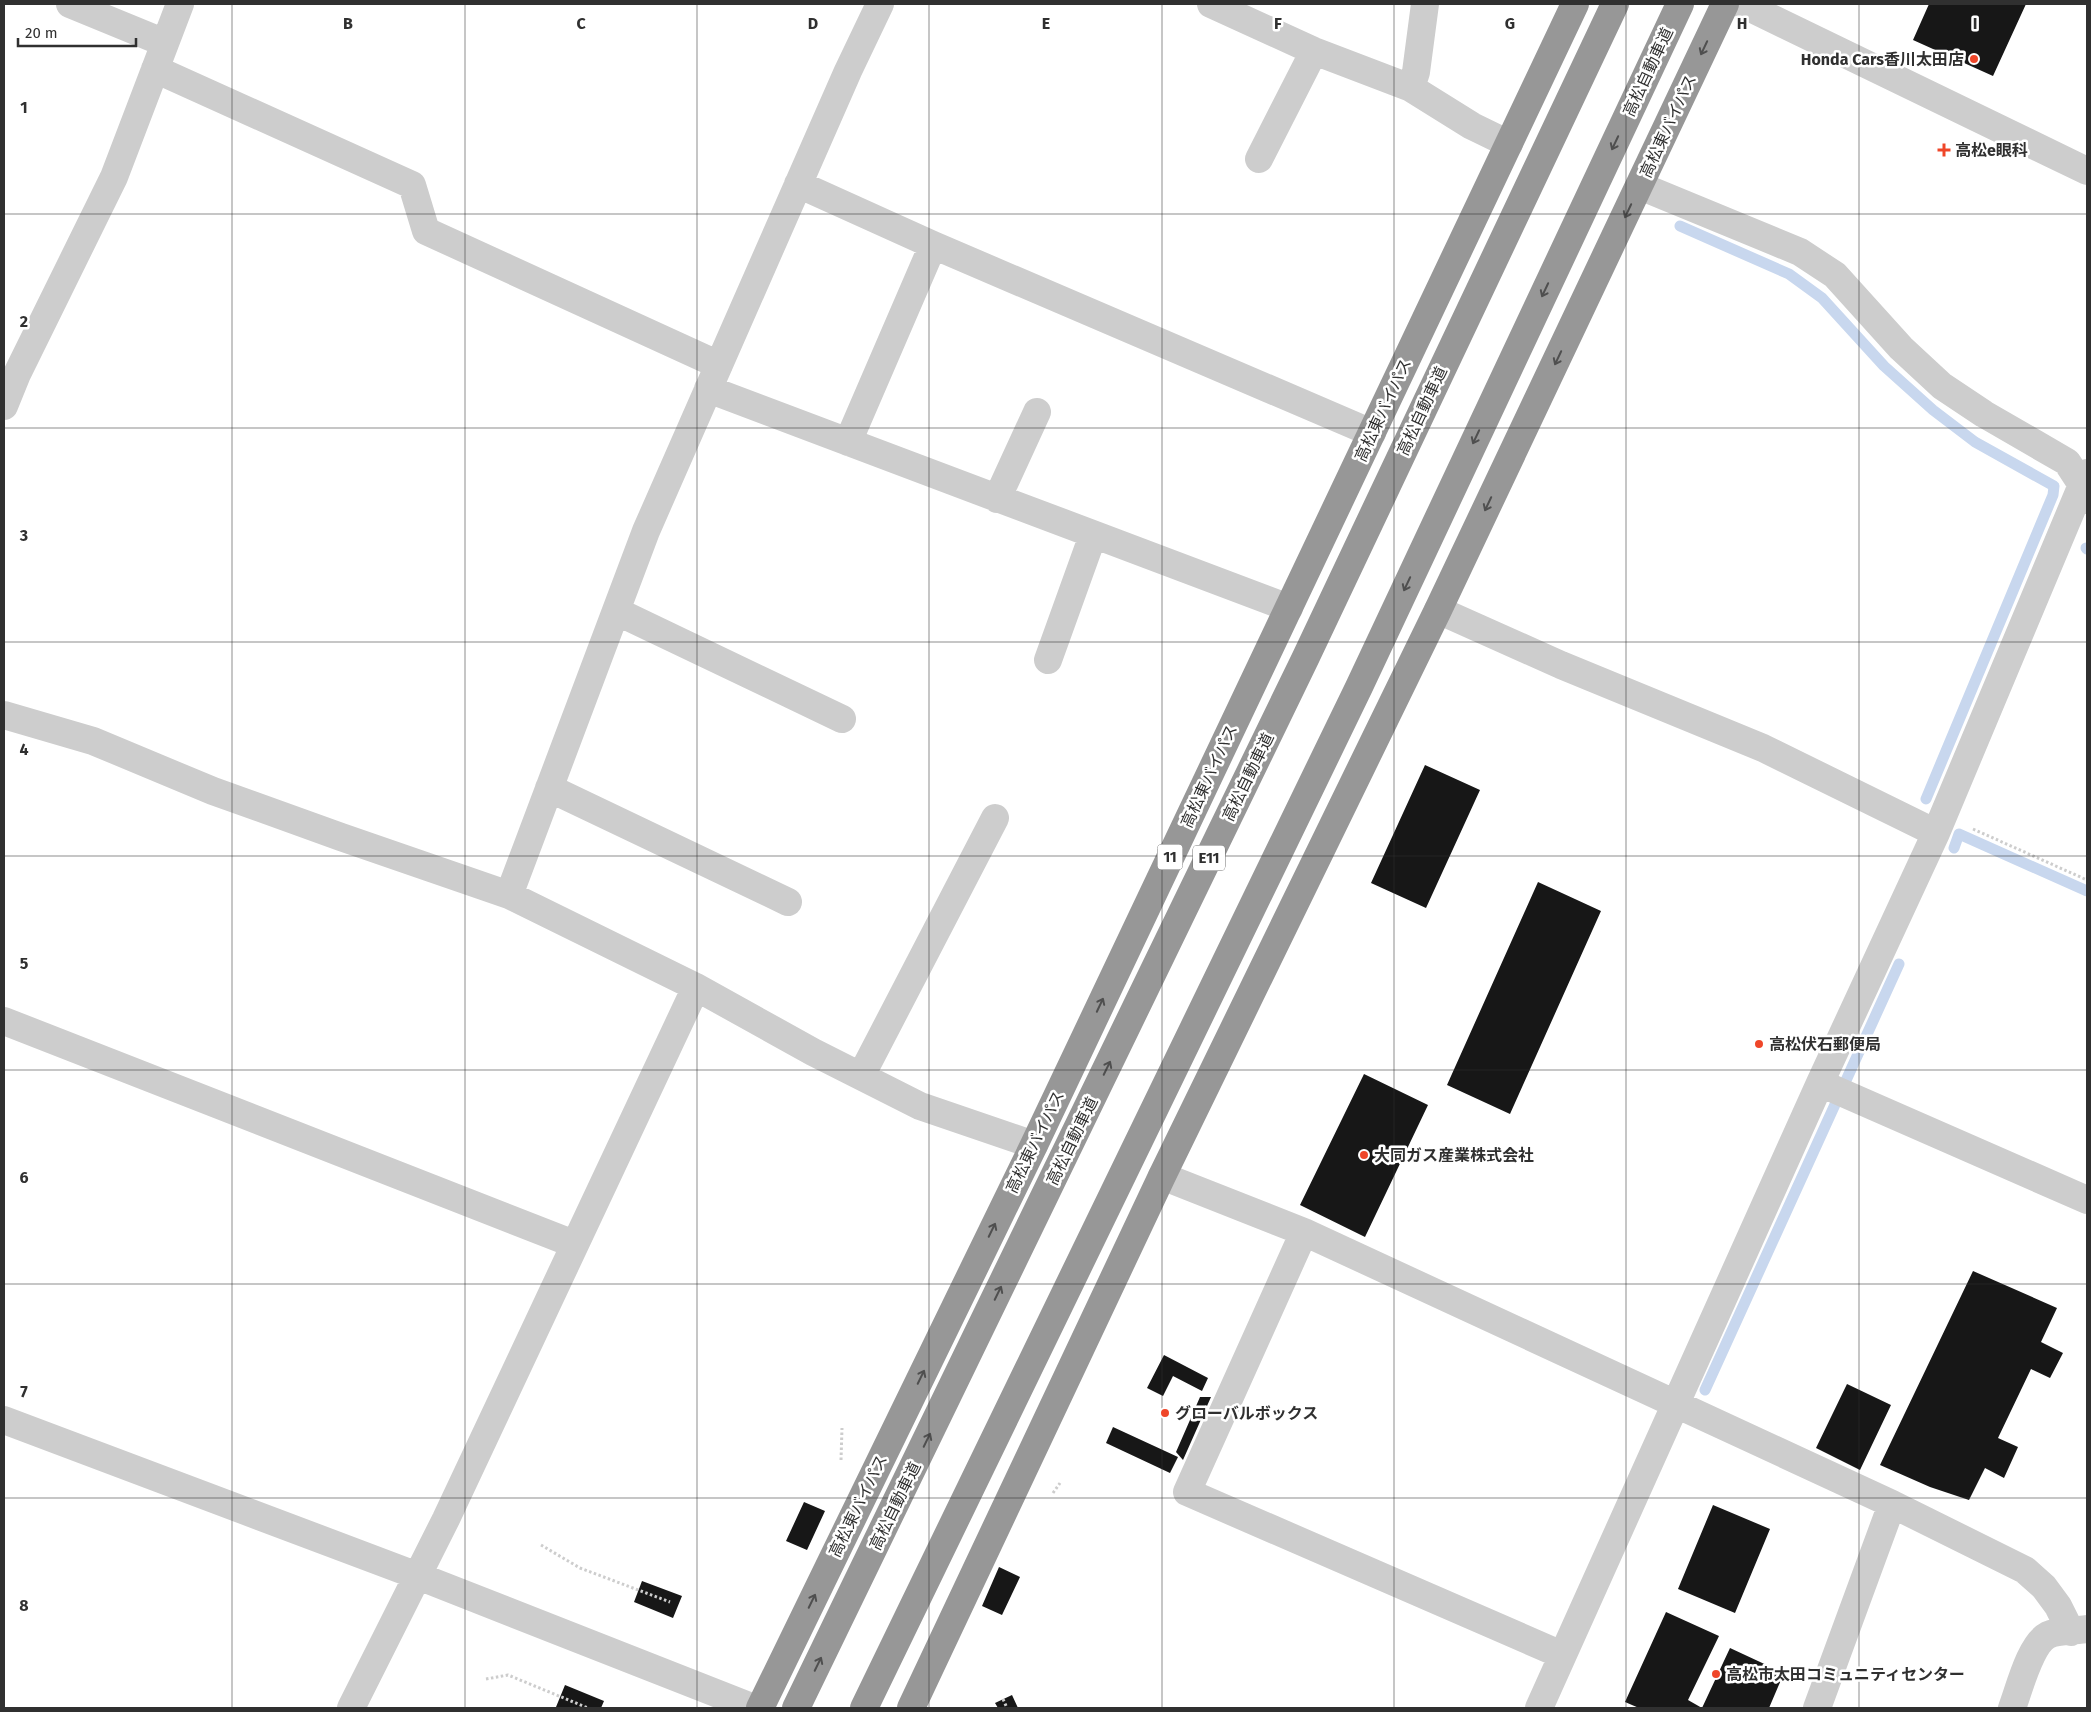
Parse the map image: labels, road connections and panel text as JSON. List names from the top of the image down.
{
  "streets": {
    "highway": [
      "高松自動車道",
      "高松東バイパス",
      "11",
      "E11"
    ]
  },
  "places": {
    "other": [
      "Honda Cars香川太田店",
      "高松伏石郵便局",
      "大同ガス産業株式会社",
      "グローバルボックス",
      "高松市太田コミュニティセンター"
    ],
    "health": ["高松e眼科"]
  },
  "scale_bar": "20 m",
  "grid": {
    "columns": [
      "B",
      "C",
      "D",
      "E",
      "F",
      "G",
      "H",
      "I"
    ],
    "rows": [
      "1",
      "2",
      "3",
      "4",
      "5",
      "6",
      "7",
      "8"
    ]
  }
}
